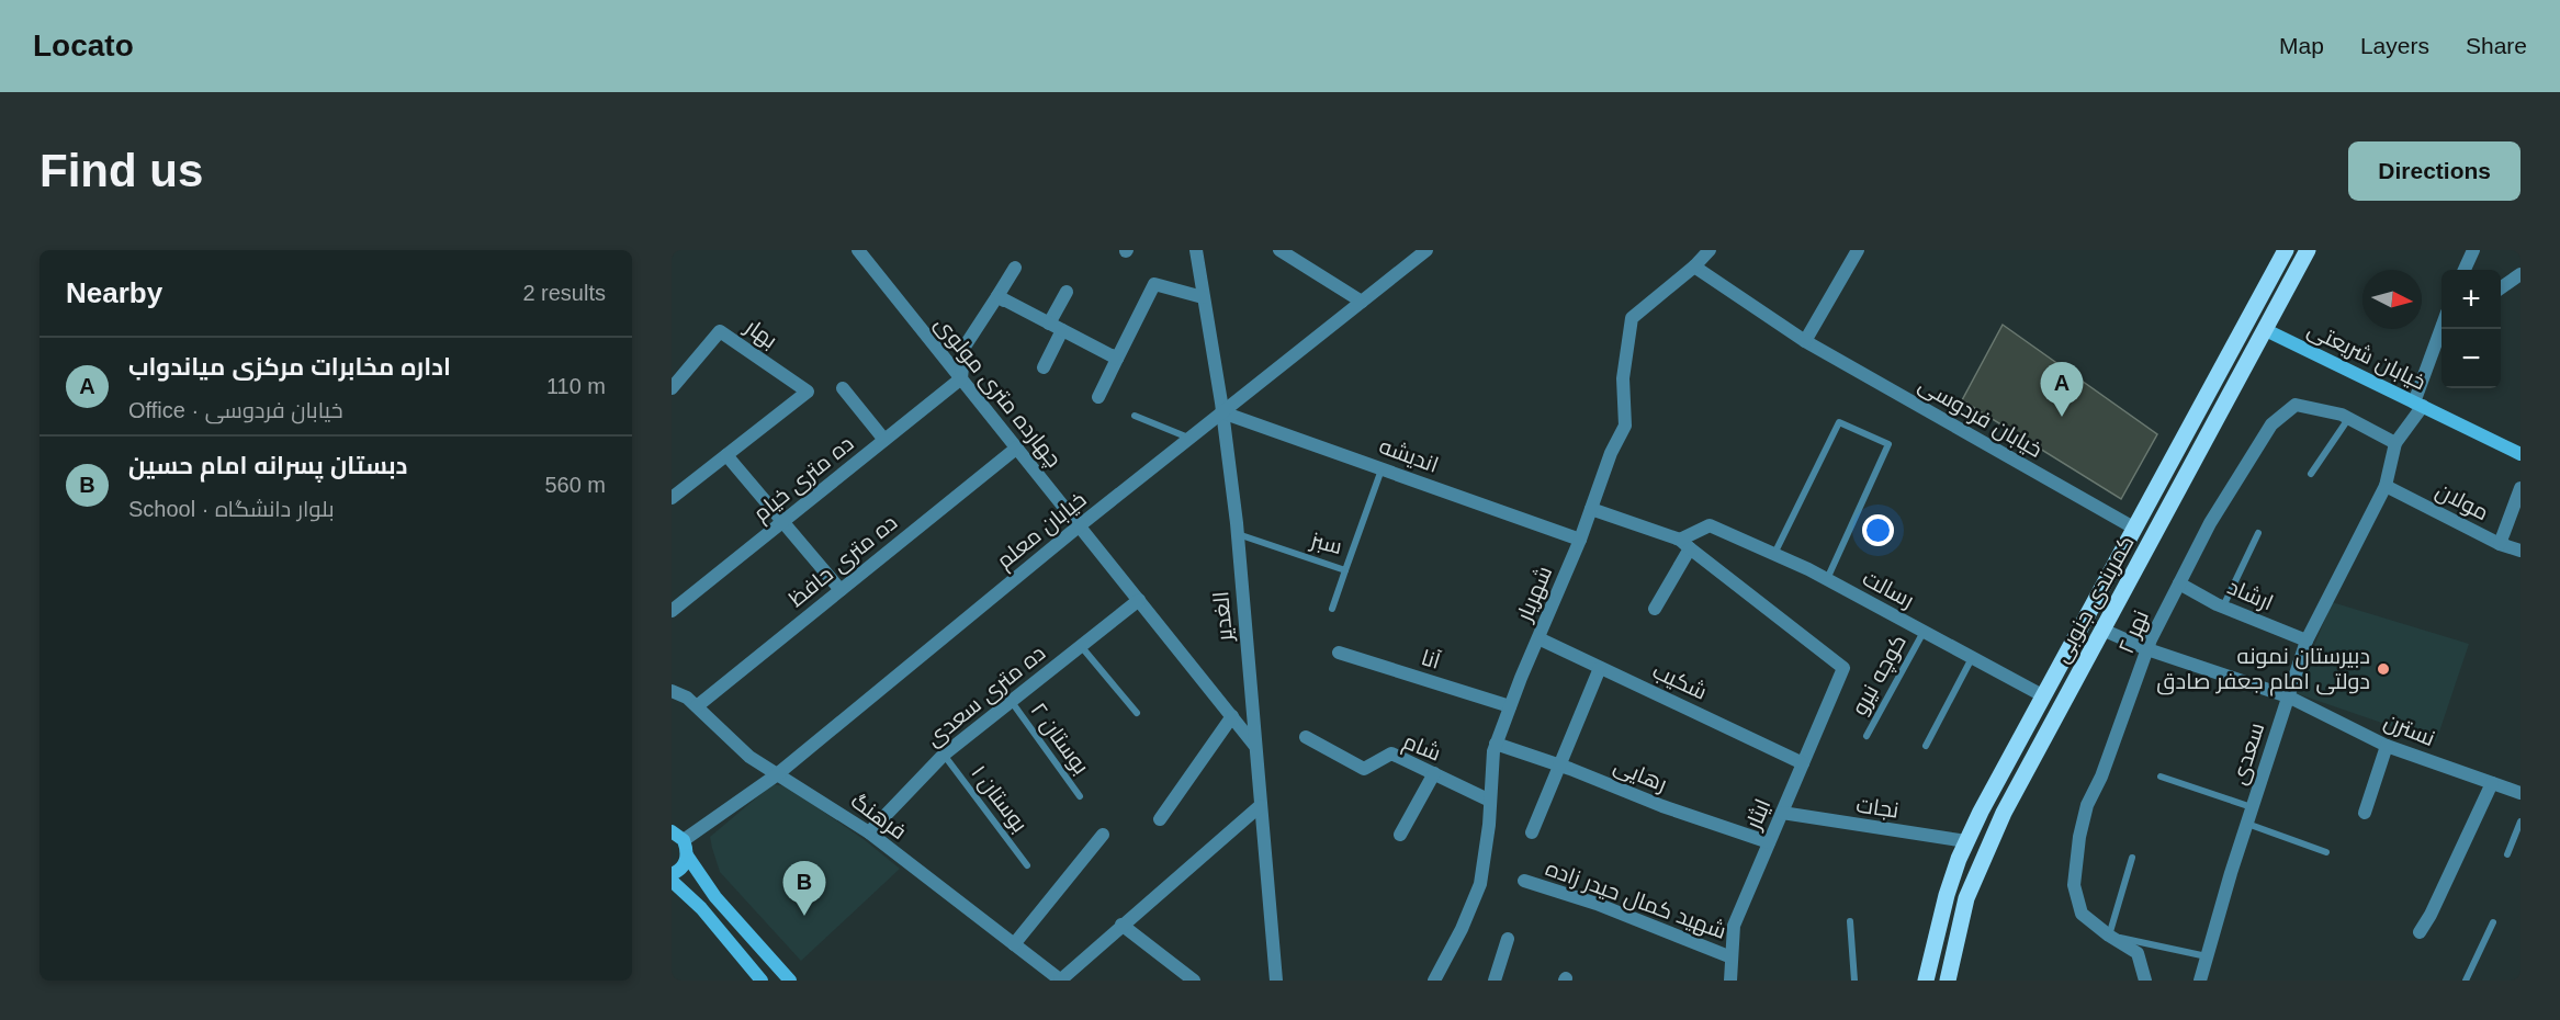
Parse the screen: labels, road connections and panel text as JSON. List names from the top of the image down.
{
  "streets": {
    "main road": ["خیابان شریعتی", "کمربندی جنوبی"],
    "street": [
      "بهار",
      "چهارده متری مولوی",
      "خیابان فردوسی",
      "اندیشه",
      "ده متری خیام",
      "مولان",
      "خیابان معلم",
      "ده متری حافظ",
      "رسالت",
      "شهریار",
      "ارشاد",
      "الغدیر",
      "نهر ۲",
      "آنا",
      "شکیب",
      "ده متری سعدی",
      "نسترن",
      "شام",
      "سعدی",
      "رهایی",
      "نجات",
      "ایثار",
      "فرهنگ",
      "شهید کمال حیدر زاده"
    ],
    "lane": [
      "سبز",
      "کوچه نیرو",
      "بوستان ۲",
      "بوستان ۱"
    ]
  },
  "crossings": [
    ["خیابان شریعتی", "کمربندی جنوبی"],
    ["خیابان شریعتی", "سعدی"],
    ["چهارده متری مولوی", "ده متری خیام"],
    ["چهارده متری مولوی", "خیابان معلم"],
    ["چهارده متری مولوی", "ده متری حافظ"],
    ["چهارده متری مولوی", "الغدیر"],
    ["چهارده متری مولوی", "ده متری سعدی"],
    ["خیابان فردوسی", "شهریار"],
    ["خیابان فردوسی", "کمربندی جنوبی"],
    ["اندیشه", "خیابان معلم"],
    ["اندیشه", "سبز"],
    ["اندیشه", "شهریار"],
    ["اندیشه", "الغدیر"],
    ["مولان", "سعدی"],
    ["خیابان معلم", "الغدیر"],
    ["خیابان معلم", "فرهنگ"],
    ["سبز", "الغدیر"],
    ["ده متری حافظ", "فرهنگ"],
    ["رسالت", "کمربندی جنوبی"],
    ["رسالت", "کوچه نیرو"],
    ["رسالت", "ایثار"],
    ["شهریار", "آنا"],
    ["شهریار", "شکیب"],
    ["شهریار", "شام"],
    ["شهریار", "رهایی"],
    ["ارشاد", "نهر ۲"],
    ["ارشاد", "سعدی"],
    ["کمربندی جنوبی", "نسترن"],
    ["کمربندی جنوبی", "نجات"],
    ["الغدیر", "فرهنگ"],
    ["نهر ۲", "نسترن"],
    ["نهر ۲", "سعدی"],
    ["شکیب", "ایثار"],
    ["ده متری سعدی", "بوستان ۲"],
    ["ده متری سعدی", "بوستان ۱"],
    ["ده متری سعدی", "فرهنگ"],
    ["نسترن", "سعدی"],
    ["رهایی", "ایثار"],
    ["نجات", "ایثار"],
    ["ایثار", "شهید کمال حیدر زاده"]
  ],
  "places": ["دبیرستان نمونه دولتی امام جعفر صادق"],
  "north": "right",
  "page": {
    "header": "Locato",
    "nav": ["Map", "Layers", "Share"],
    "buttons": "Directions",
    "title": "Find us",
    "heading": ["Nearby", "2 results"],
    "map_buttons": ["+", "−"],
    "list": [
      {
        "mark": "A",
        "name": "اداره مخابرات مرکزی میاندواب",
        "note": "Office · خیابان فردوسی",
        "value": "110 m"
      },
      {
        "mark": "B",
        "name": "دبستان پسرانه امام حسین",
        "note": "School · بلوار دانشگاه",
        "value": "560 m"
      }
    ],
    "pins": ["A", "B"]
  }
}
